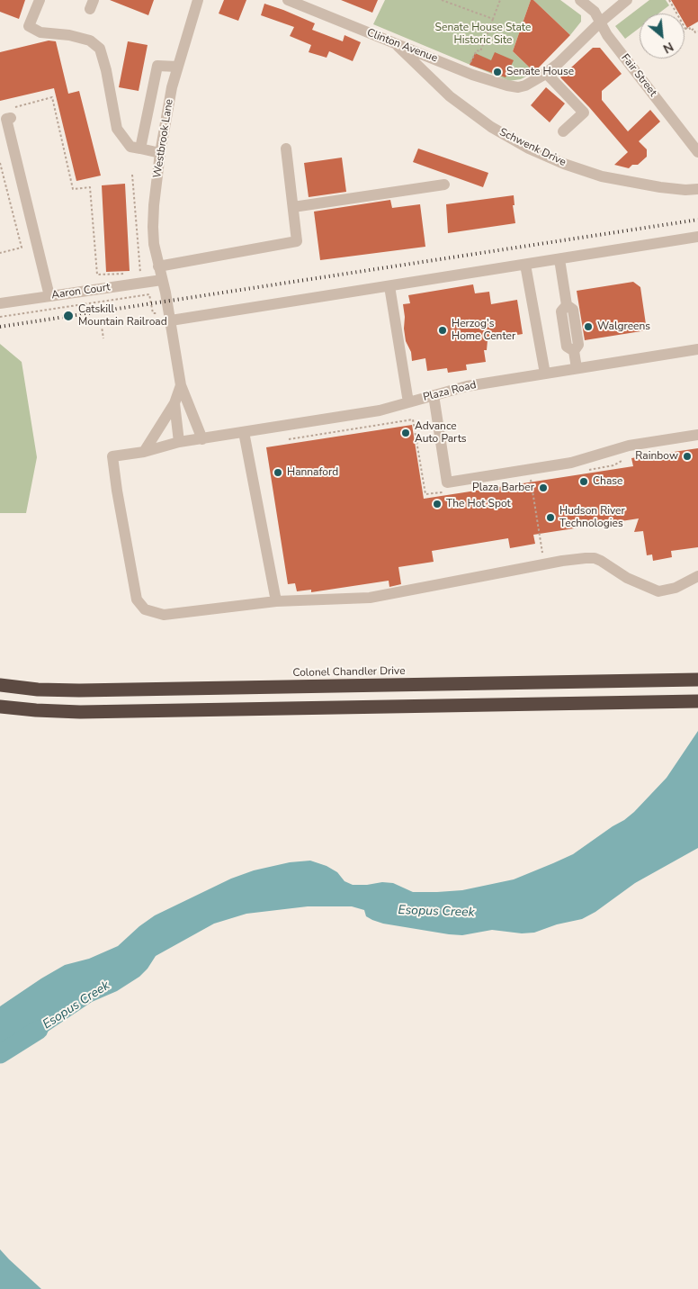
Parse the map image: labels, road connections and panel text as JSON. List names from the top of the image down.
{
  "streets": {
    "highway": ["Colonel Chandler Drive"],
    "street": [
      "Clinton Avenue",
      "Fair Street",
      "Westbrook Lane",
      "Schwenk Drive",
      "Aaron Court",
      "Plaza Road"
    ]
  },
  "crossings": [
    ["Clinton Avenue", "Schwenk Drive"],
    ["Westbrook Lane", "Aaron Court"]
  ],
  "water": ["Esopus Creek"],
  "parks": ["Senate House State Historic Site"],
  "places": [
    "Senate House",
    "Catskill Mountain Railroad",
    "Walgreens",
    "Herzog's Home Center",
    "Advance Auto Parts",
    "Rainbow",
    "Hannaford",
    "Chase",
    "Plaza Barber",
    "The Hot Spot",
    "Hudson River Technologies"
  ],
  "north": "bottom right"
}
